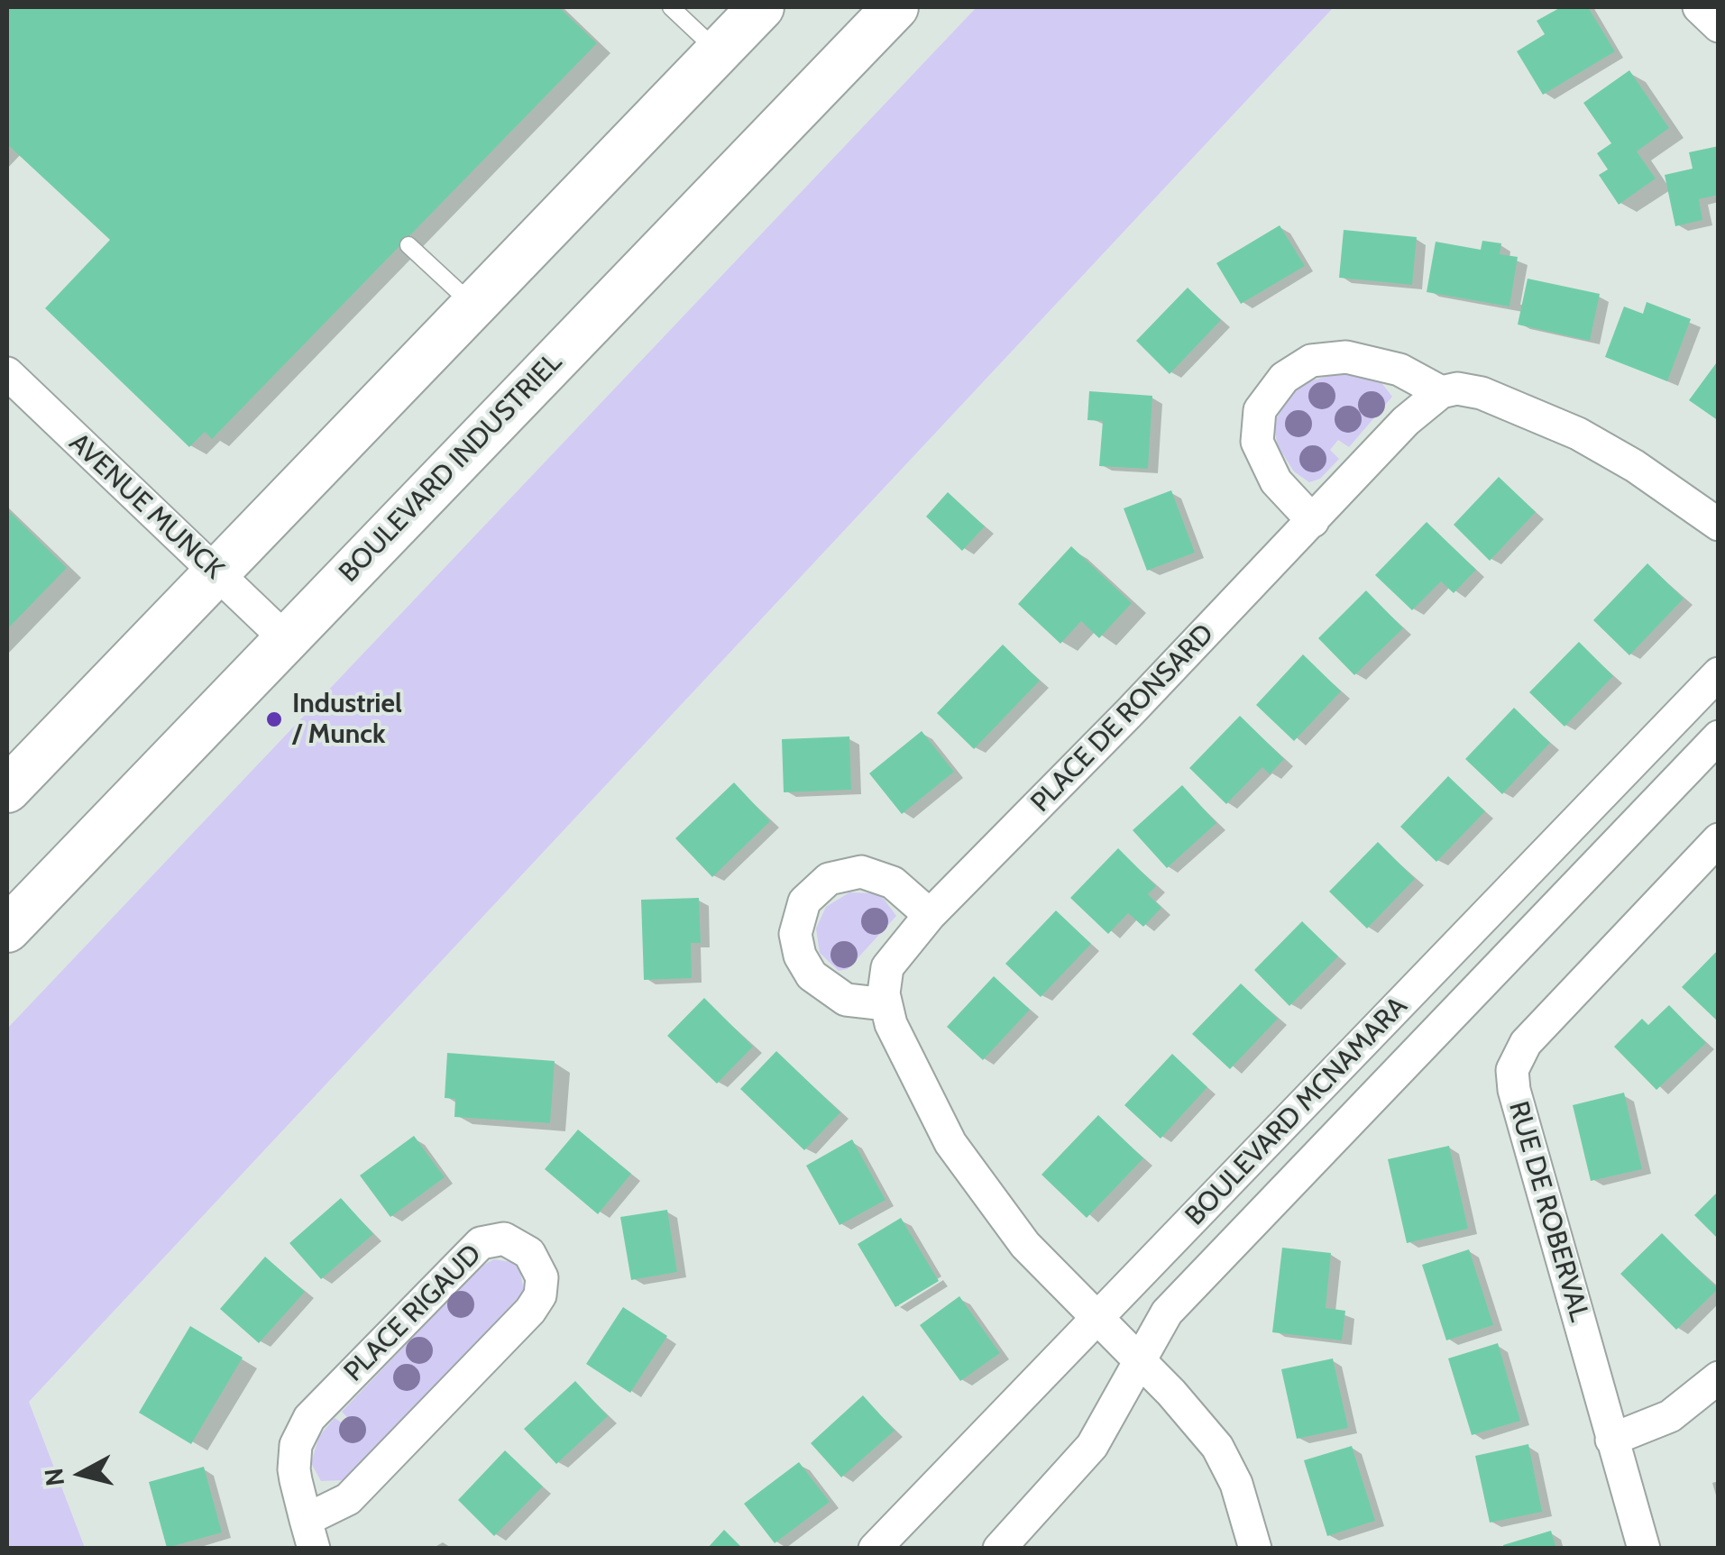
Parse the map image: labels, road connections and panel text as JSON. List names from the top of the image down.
{
  "streets": {
    "street": [
      "BOULEVARD INDUSTRIEL",
      "AVENUE MUNCK",
      "PLACE DE RONSARD",
      "BOULEVARD MCNAMARA",
      "RUE DE ROBERVAL",
      "PLACE RIGAUD"
    ]
  },
  "crossings": [
    ["BOULEVARD INDUSTRIEL", "AVENUE MUNCK"]
  ],
  "places": ["Industriel / Munck"],
  "north": "left"
}
